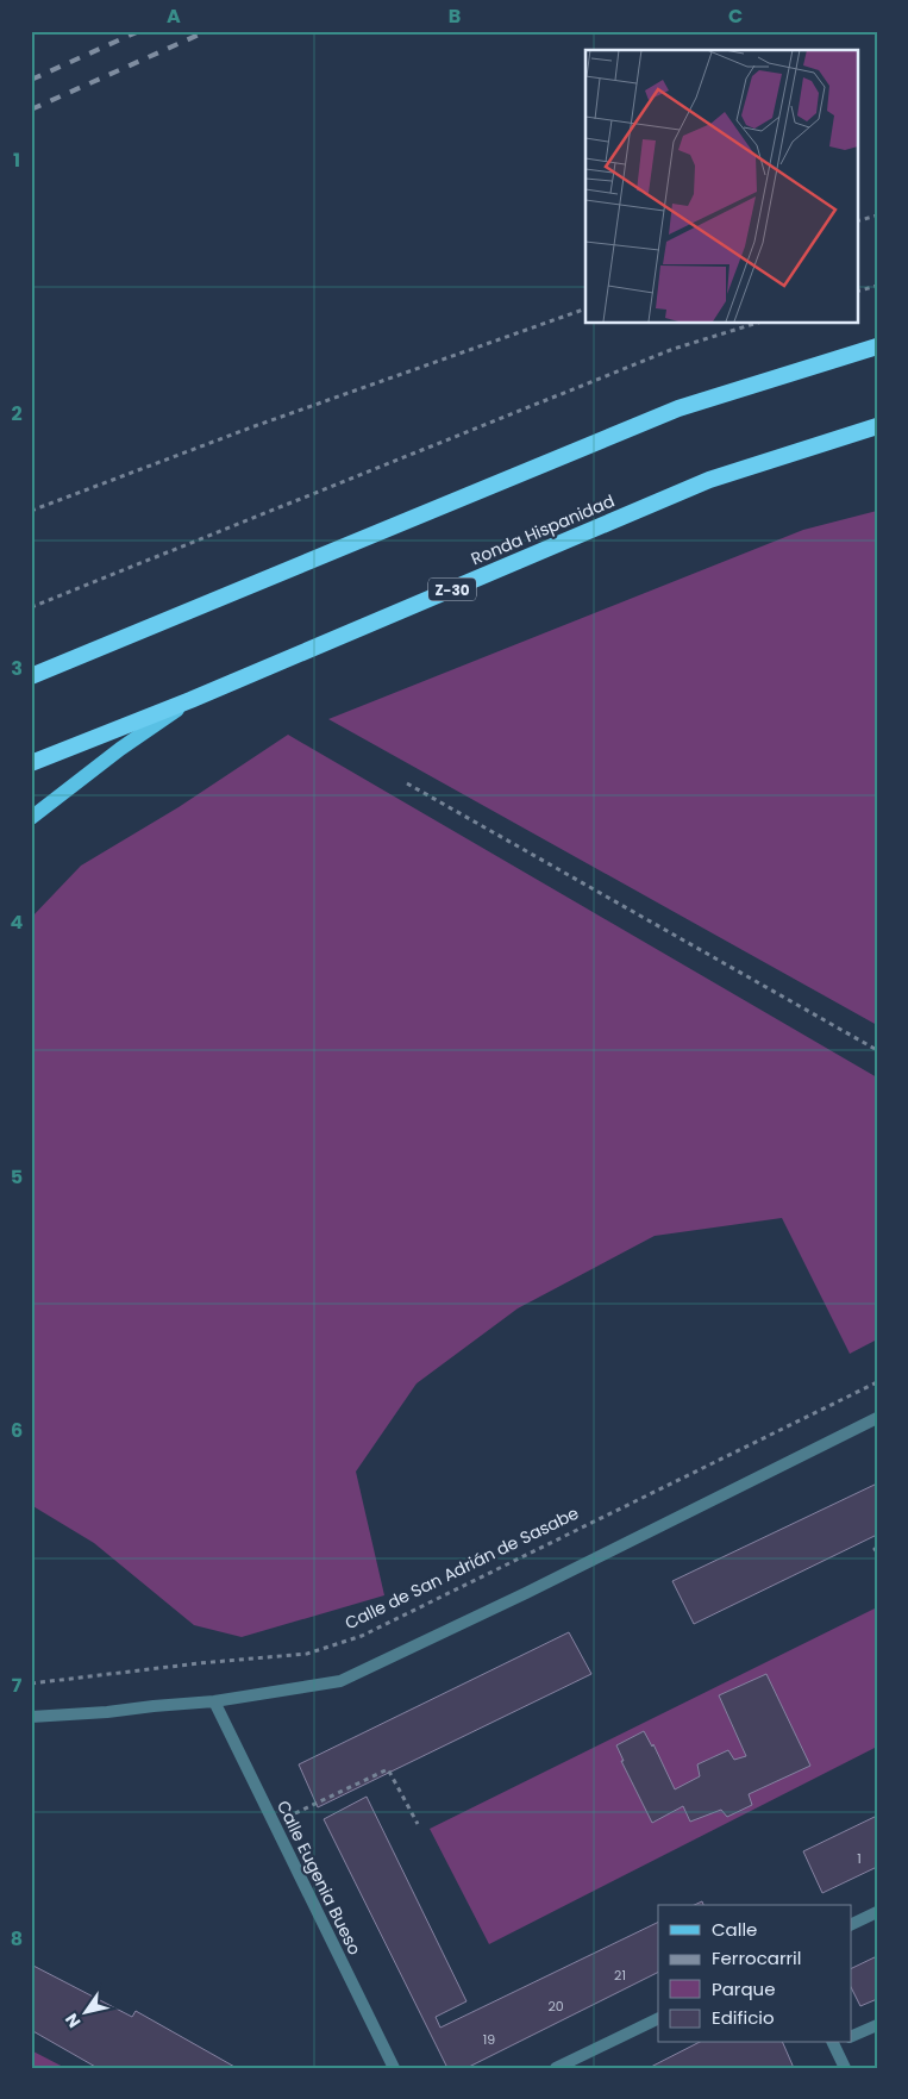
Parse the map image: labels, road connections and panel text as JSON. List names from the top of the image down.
{
  "streets": {
    "highway": ["Ronda Hispanidad", "Z-30"],
    "street": ["Calle Eugenia Bueso"],
    "path": ["Calle de San Adrián de Sasabe"]
  },
  "house_numbers": [
    "1",
    "21",
    "20",
    "19"
  ],
  "legend": [
    "Calle",
    "Ferrocarril",
    "Parque",
    "Edificio"
  ],
  "north": "bottom left",
  "grid": {
    "columns": ["A", "B", "C"],
    "rows": [
      "1",
      "2",
      "3",
      "4",
      "5",
      "6",
      "7",
      "8"
    ]
  }
}
